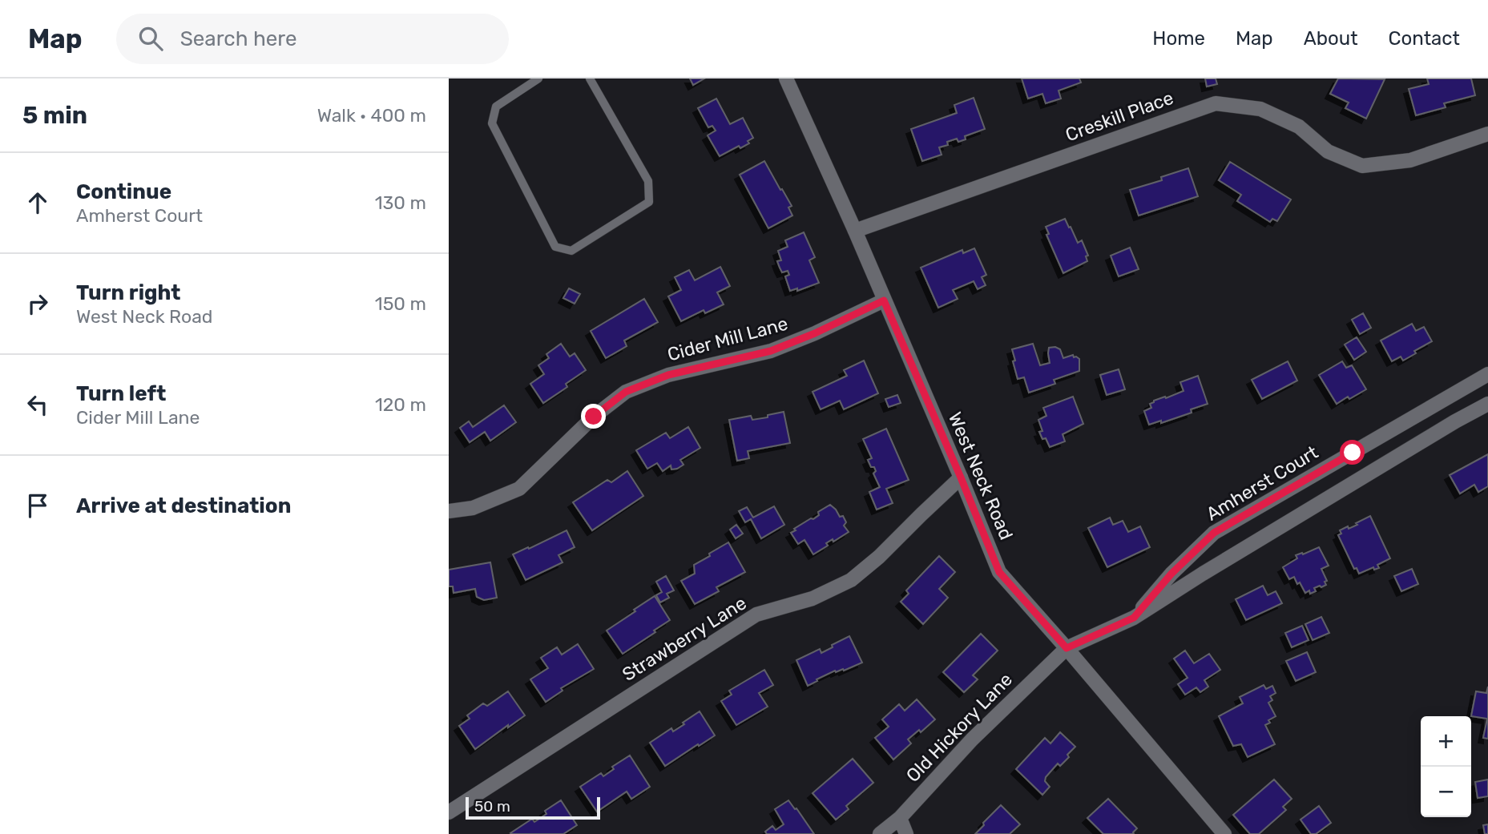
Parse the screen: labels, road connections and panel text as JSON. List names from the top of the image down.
{
  "streets": {
    "street": [
      "Creskill Place",
      "Cider Mill Lane",
      "West Neck Road",
      "Amherst Court",
      "Strawberry Lane",
      "Old Hickory Lane"
    ]
  },
  "crossings": [
    ["Creskill Place", "West Neck Road"],
    ["Cider Mill Lane", "West Neck Road"],
    ["West Neck Road", "Amherst Court"],
    ["West Neck Road", "Strawberry Lane"],
    ["West Neck Road", "Old Hickory Lane"],
    ["Amherst Court", "Old Hickory Lane"]
  ],
  "scale_bar": "50 m",
  "page": {
    "header": "Map",
    "search": "Search here",
    "nav": [
      "Home",
      "Map",
      "About",
      "Contact"
    ],
    "heading": ["5 min", "Walk · 400 m"],
    "list": [
      ["Continue", "Amherst Court", "130 m"],
      ["Turn right", "West Neck Road", "150 m"],
      ["Turn left", "Cider Mill Lane", "120 m"],
      "Arrive at destination"
    ],
    "map_buttons": ["+", "−"],
    "scale": "50 m"
  }
}
